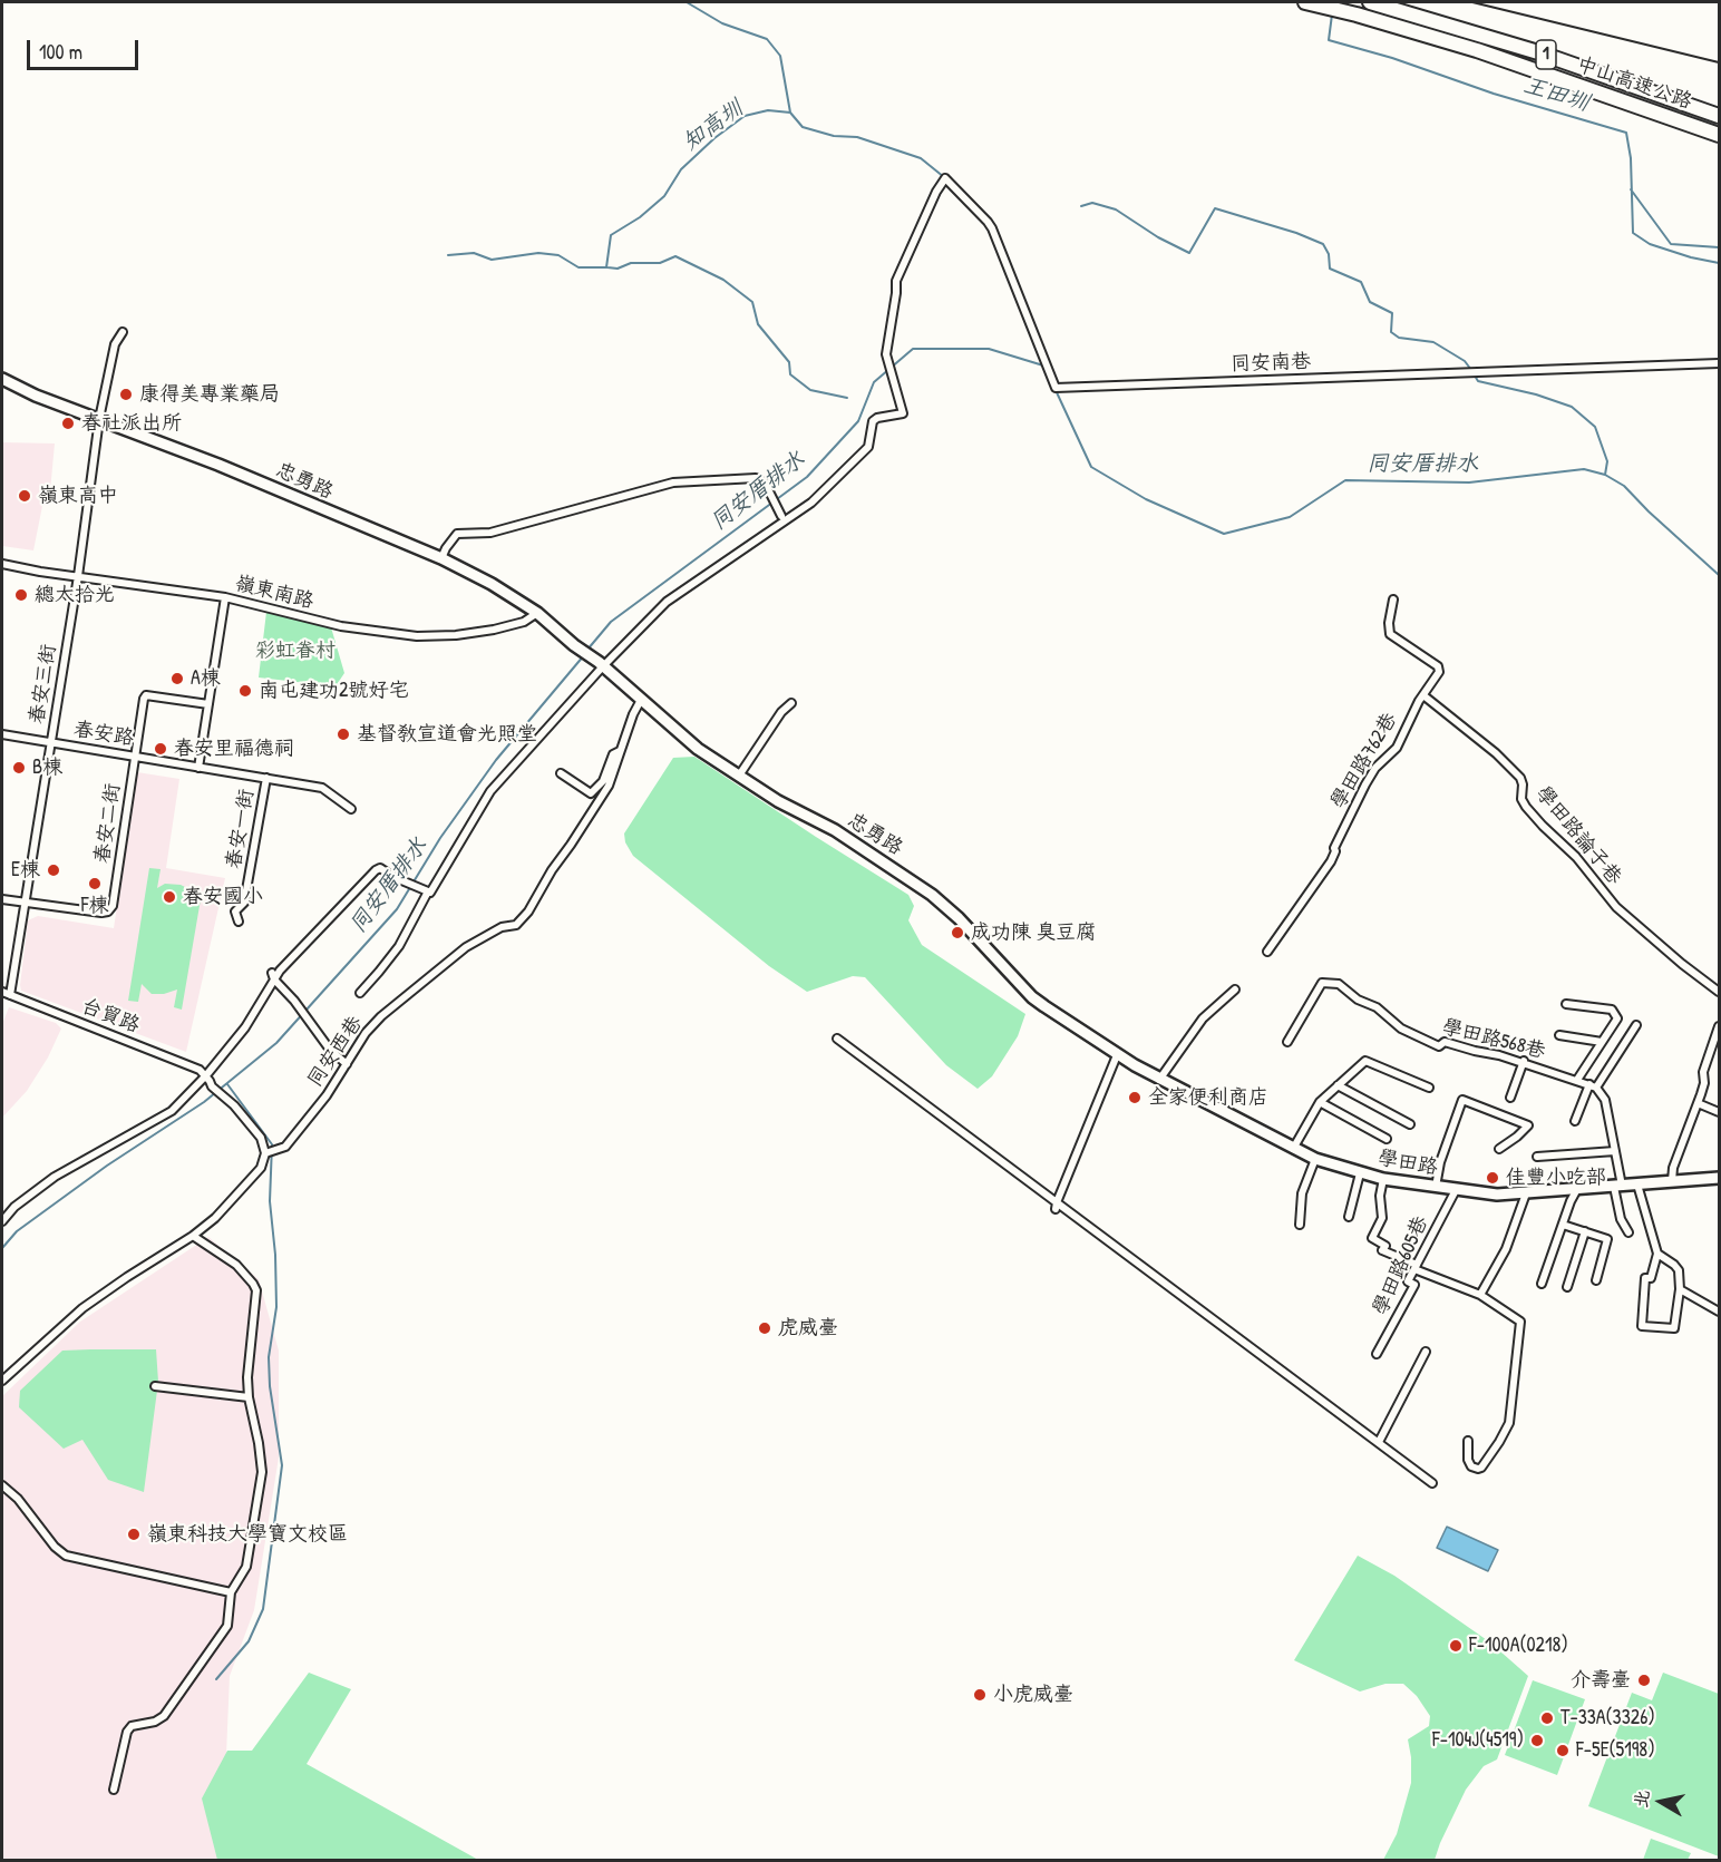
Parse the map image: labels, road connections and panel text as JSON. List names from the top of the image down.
{
  "streets": {
    "highway": ["1", "中山高速公路"],
    "main road": ["忠勇路", "學田路"],
    "street": [
      "同安南巷",
      "嶺東南路",
      "春安三街",
      "春安路",
      "學田路762巷",
      "春安二街",
      "春安一街",
      "學田路論子巷",
      "台貿路",
      "學田路568巷",
      "同安西巷",
      "學田路605巷"
    ]
  },
  "crossings": [
    ["同安南巷", "忠勇路"],
    ["忠勇路", "嶺東南路"],
    ["忠勇路", "春安三街"],
    ["忠勇路", "同安西巷"],
    ["忠勇路", "學田路"],
    ["嶺東南路", "春安三街"],
    ["春安三街", "春安路"],
    ["春安三街", "春安二街"],
    ["春安三街", "台貿路"],
    ["春安路", "春安二街"],
    ["春安路", "春安一街"],
    ["學田路762巷", "學田路論子巷"],
    ["學田路", "學田路605巷"]
  ],
  "water": ["王田圳", "知高圳", "同安厝排水"],
  "parks": ["彩虹眷村"],
  "places": [
    "康得美專業藥局",
    "春社派出所",
    "嶺東高中",
    "總太拾光",
    "A棟",
    "南屯建功2號好宅",
    "基督教宣道會光照堂",
    "春安里福德祠",
    "B棟",
    "E棟",
    "F棟",
    "春安國小",
    "成功陳 臭豆腐",
    "全家便利商店",
    "佳豐小吃部",
    "虎威臺",
    "嶺東科技大學寶文校區",
    "F-100A(0218)",
    "介壽臺",
    "小虎威臺",
    "T-33A(3326)",
    "F-104J(4519)",
    "F-5E(5198)"
  ],
  "scale_bar": "100 m",
  "north": "left"
}
